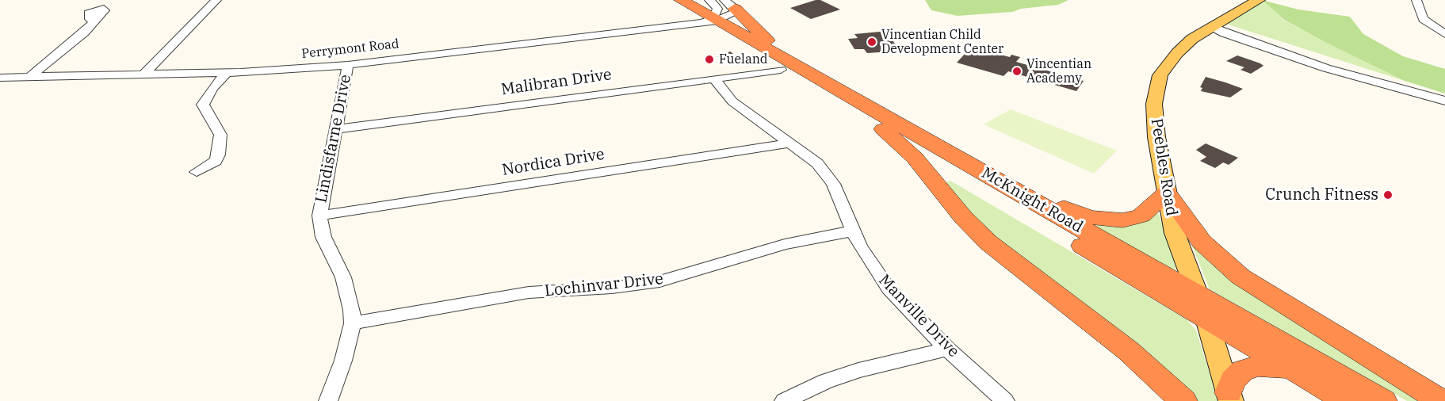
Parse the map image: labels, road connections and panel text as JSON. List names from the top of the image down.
{
  "streets": {
    "highway": ["McKnight Road"],
    "main road": ["Peebles Road"],
    "street": [
      "Perrymont Road",
      "Malibran Drive",
      "Lindisfarne Drive",
      "Nordica Drive",
      "Lochinvar Drive",
      "Manville Drive"
    ]
  },
  "crossings": [
    ["Perrymont Road", "Lindisfarne Drive"],
    ["Perrymont Road", "McKnight Road"],
    ["Malibran Drive", "Lindisfarne Drive"],
    ["Malibran Drive", "McKnight Road"],
    ["Malibran Drive", "Manville Drive"],
    ["Lindisfarne Drive", "Nordica Drive"],
    ["Lindisfarne Drive", "Lochinvar Drive"],
    ["Nordica Drive", "Manville Drive"],
    ["Peebles Road", "McKnight Road"],
    ["Lochinvar Drive", "Manville Drive"]
  ],
  "places": [
    "Vincentian Child Development Center",
    "Fueland",
    "Vincentian Academy",
    "Crunch Fitness"
  ]
}
